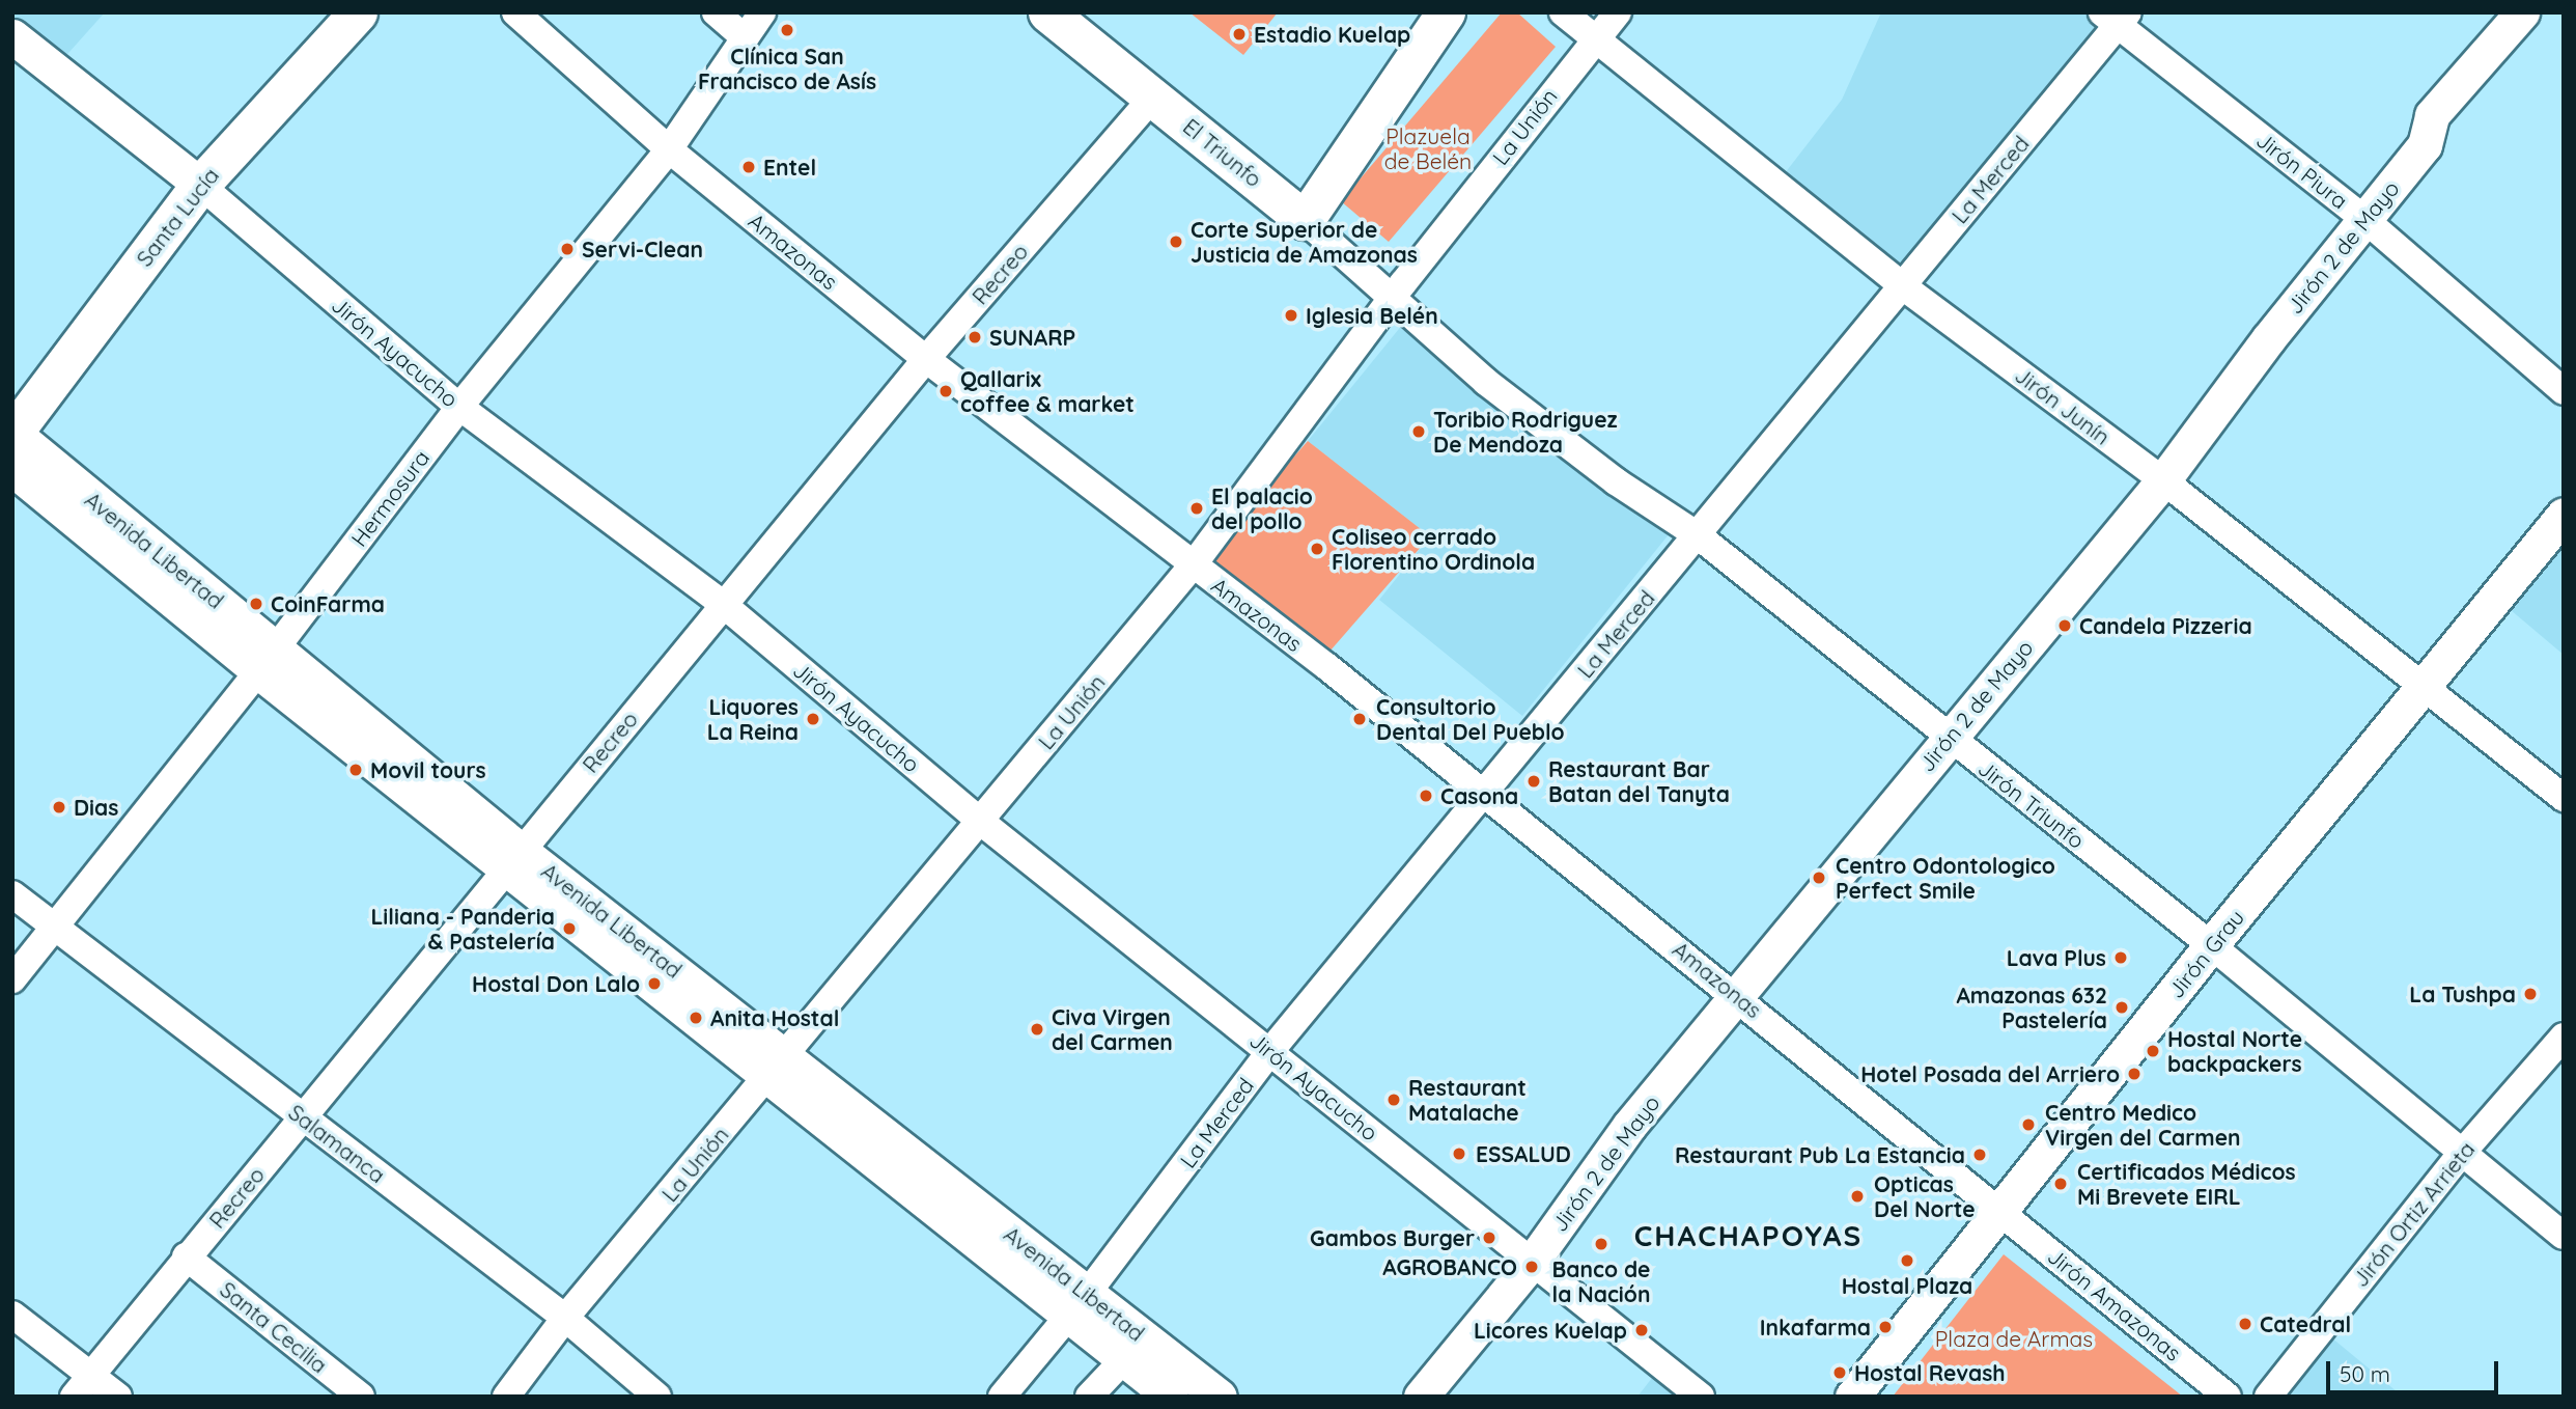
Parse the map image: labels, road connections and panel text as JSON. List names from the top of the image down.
{
  "streets": {
    "highway": ["El Triunfo", "Santa Lucía"],
    "main road": [
      "Jirón 2 de Mayo",
      "Jirón Ayacucho",
      "Avenida Libertad",
      "Jirón Grau"
    ],
    "street": [
      "La Unión",
      "Jirón Piura",
      "La Merced",
      "Amazonas",
      "Recreo",
      "Jirón Junín",
      "Hermosura",
      "Jirón Triunfo",
      "Salamanca",
      "Jirón Ortiz Arrieta",
      "Jirón Amazonas",
      "Santa Cecilia"
    ]
  },
  "crossings": [
    ["La Unión", "El Triunfo"],
    ["La Unión", "Amazonas"],
    ["La Unión", "Jirón Ayacucho"],
    ["La Unión", "Jirón Junín"],
    ["La Unión", "Avenida Libertad"],
    ["La Unión", "Jirón Triunfo"],
    ["La Unión", "Salamanca"],
    ["El Triunfo", "Recreo"],
    ["El Triunfo", "Jirón Triunfo"],
    ["Jirón Piura", "La Merced"],
    ["Jirón Piura", "Jirón 2 de Mayo"],
    ["La Merced", "Amazonas"],
    ["La Merced", "Jirón Ayacucho"],
    ["La Merced", "Jirón Junín"],
    ["La Merced", "Avenida Libertad"],
    ["La Merced", "Jirón Triunfo"],
    ["Santa Lucía", "Jirón Ayacucho"],
    ["Santa Lucía", "Avenida Libertad"],
    ["Jirón 2 de Mayo", "Amazonas"],
    ["Jirón 2 de Mayo", "Jirón Ayacucho"],
    ["Jirón 2 de Mayo", "Jirón Junín"],
    ["Jirón 2 de Mayo", "Jirón Triunfo"],
    ["Amazonas", "Recreo"],
    ["Amazonas", "Hermosura"],
    ["Amazonas", "Jirón Grau"],
    ["Amazonas", "Jirón Amazonas"],
    ["Recreo", "Jirón Ayacucho"],
    ["Recreo", "Avenida Libertad"],
    ["Recreo", "Salamanca"],
    ["Recreo", "Santa Cecilia"],
    ["Jirón Ayacucho", "Hermosura"],
    ["Jirón Junín", "Jirón Grau"],
    ["Hermosura", "Avenida Libertad"],
    ["Hermosura", "Salamanca"],
    ["Jirón Triunfo", "Jirón Grau"],
    ["Jirón Triunfo", "Jirón Ortiz Arrieta"],
    ["Jirón Grau", "Jirón Amazonas"]
  ],
  "districts": ["CHACHAPOYAS"],
  "parks": ["Plazuela de Belén", "Plaza de Armas"],
  "places": [
    "Clínica San Francisco de Asís",
    "Estadio Kuelap",
    "Entel",
    "Corte Superior de Justicia de Amazonas",
    "Servi-Clean",
    "Iglesia Belén",
    "SUNARP",
    "Qallarix coffee & market",
    "Toribio Rodriguez De Mendoza",
    "El palacio del pollo",
    "Coliseo cerrado Florentino Ordinola",
    "CoinFarma",
    "Candela Pizzeria",
    "Liquores La Reina",
    "Consultorio Dental Del Pueblo",
    "Movil tours",
    "Restaurant Bar Batan del Tanyta",
    "Casona",
    "Dias",
    "Centro Odontologico Perfect Smile",
    "Liliana - Panderia & Pastelería",
    "Lava Plus",
    "Hostal Don Lalo",
    "La Tushpa",
    "Amazonas 632 Pastelería",
    "Anita Hostal",
    "Civa Virgen del Carmen",
    "Hostal Norte backpackers",
    "Hotel Posada del Arriero",
    "Restaurant Matalache",
    "Centro Medico Virgen del Carmen",
    "ESSALUD",
    "Restaurant Pub La Estancia",
    "Certificados Médicos Mi Brevete EIRL",
    "Opticas Del Norte",
    "Gambos Burger",
    "Banco de la Nación",
    "Hostal Plaza",
    "AGROBANCO",
    "Catedral",
    "Inkafarma",
    "Licores Kuelap",
    "Hostal Revash"
  ],
  "scale_bar": "50 m"
}
